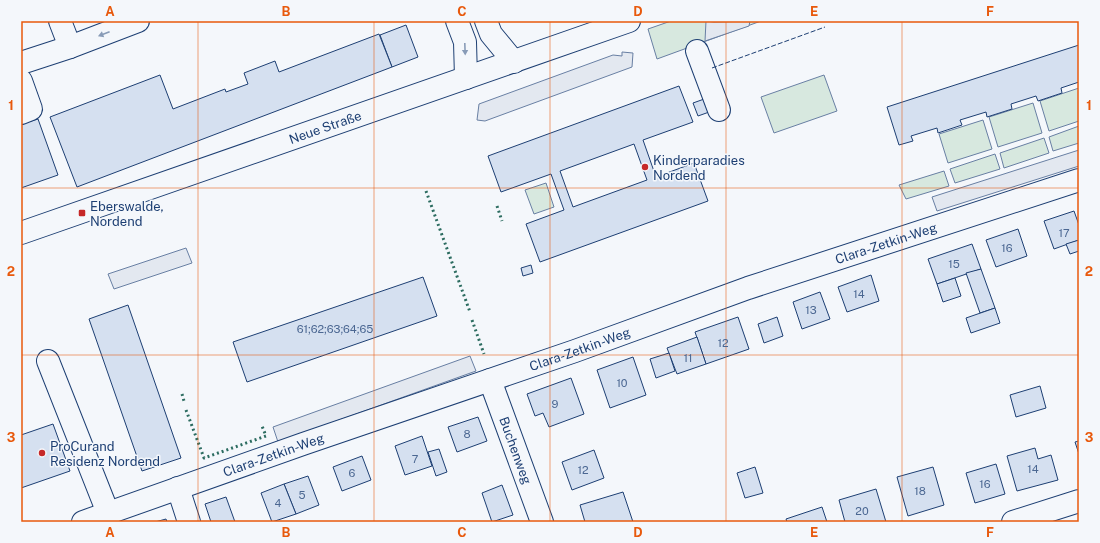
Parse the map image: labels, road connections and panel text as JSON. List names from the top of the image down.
{
  "streets": {
    "street": ["Neue Straße", "Clara-Zetkin-Weg", "Buchenweg"]
  },
  "crossings": [
    ["Clara-Zetkin-Weg", "Buchenweg"]
  ],
  "places": {
    "other": ["Kinderparadies Nordend", "ProCurand Residenz Nordend"],
    "transit": ["Eberswalde, Nordend"]
  },
  "house_numbers": [
    "17",
    "16",
    "15",
    "14",
    "13",
    "61;62;63;64;65",
    "12",
    "11",
    "10",
    "9",
    "8",
    "7",
    "14",
    "12",
    "6",
    "16",
    "18",
    "5",
    "4",
    "20"
  ],
  "grid": {
    "columns": [
      "A",
      "B",
      "C",
      "D",
      "E",
      "F"
    ],
    "rows": ["1", "2", "3"]
  }
}
